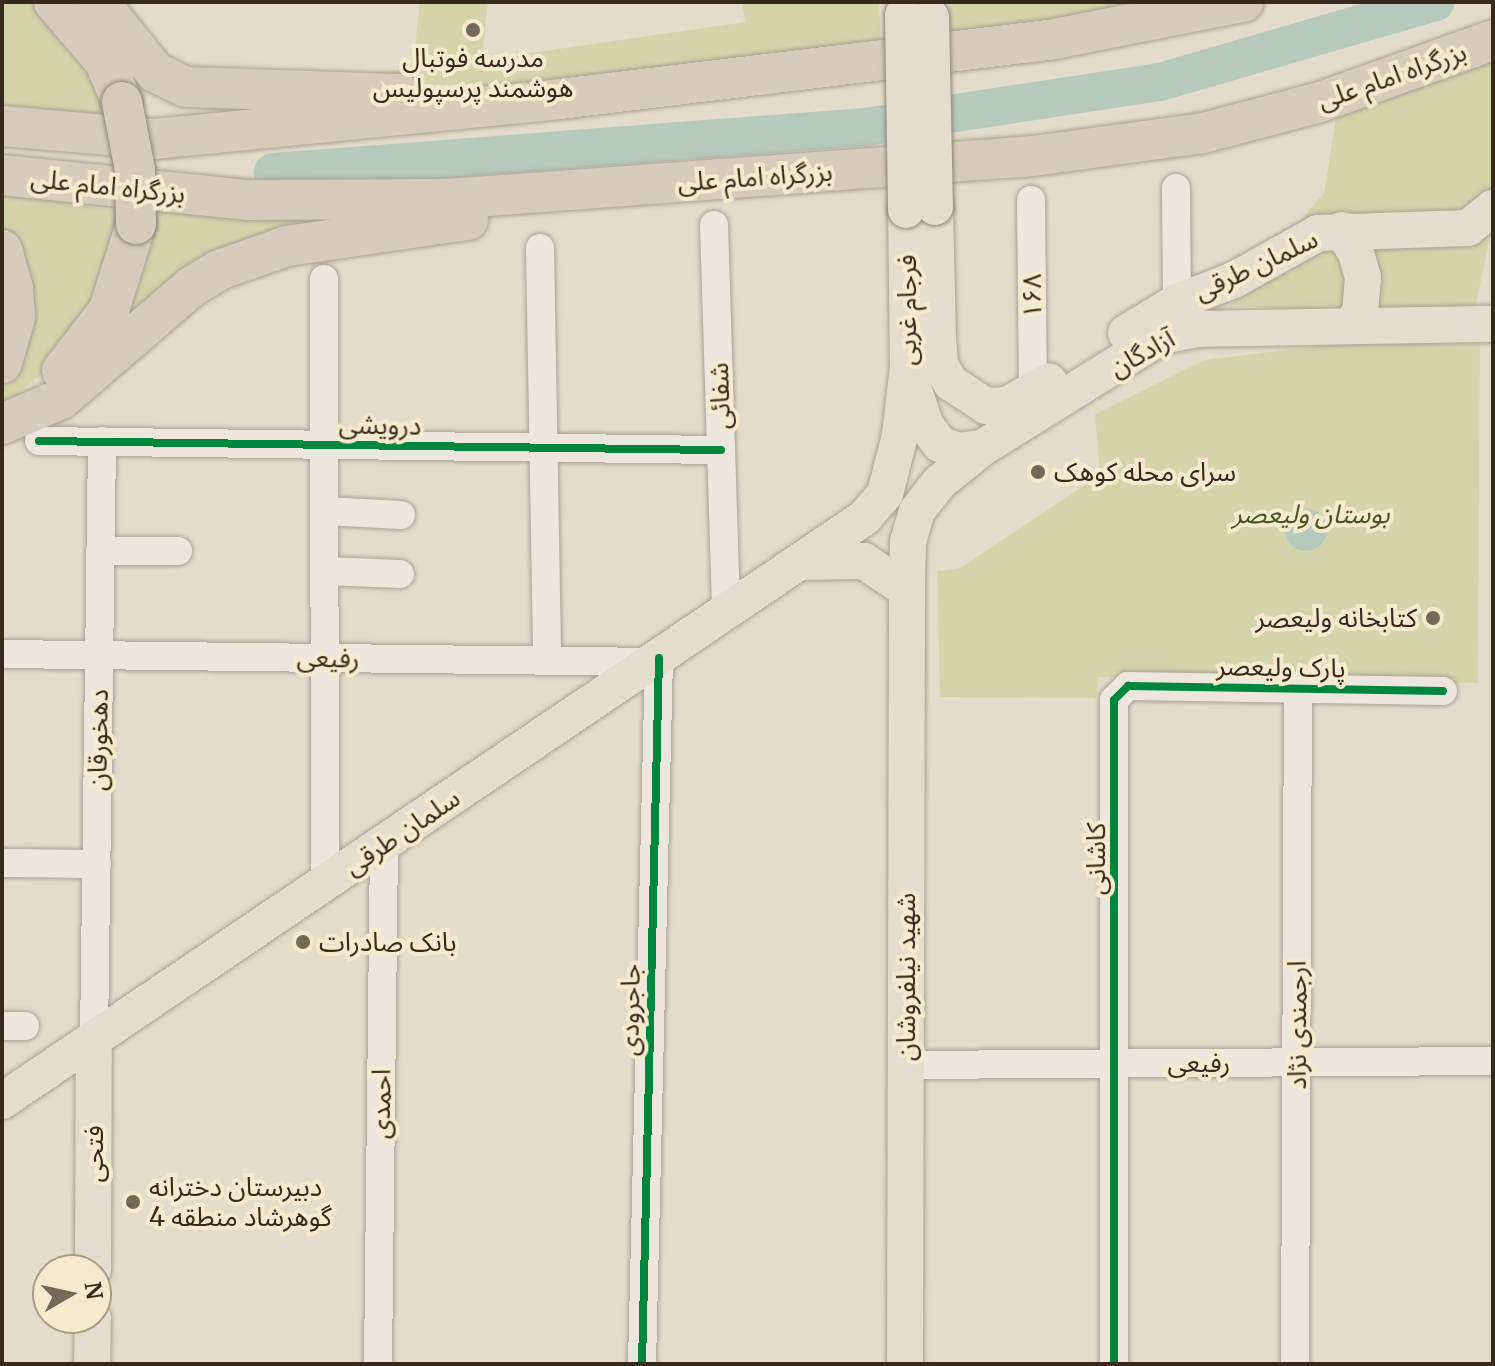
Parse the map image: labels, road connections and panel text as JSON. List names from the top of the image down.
{
  "streets": {
    "highway": ["بزرگراه امام علی"],
    "main road": [
      "سلمان طرقی",
      "فرجام غربی",
      "آزادگان",
      "شهید نیلفروشان",
      "فتحی"
    ],
    "street": [
      "۱۶۸",
      "شفائی",
      "درویشی",
      "رفیعی",
      "پارک ولیعصر",
      "دهخورقان",
      "کاشانی",
      "جاجرودی",
      "ارجمندی نژاد",
      "احمدی"
    ]
  },
  "crossings": [
    ["سلمان طرقی", "۱۶۸"],
    ["سلمان طرقی", "فرجام غربی"],
    ["سلمان طرقی", "شفائی"],
    ["سلمان طرقی", "رفیعی"],
    ["سلمان طرقی", "دهخورقان"],
    ["سلمان طرقی", "جاجرودی"],
    ["سلمان طرقی", "احمدی"],
    ["سلمان طرقی", "فتحی"],
    ["آزادگان", "شهید نیلفروشان"],
    ["شفائی", "درویشی"],
    ["درویشی", "دهخورقان"],
    ["رفیعی", "دهخورقان"],
    ["رفیعی", "کاشانی"],
    ["رفیعی", "شهید نیلفروشان"],
    ["رفیعی", "جاجرودی"],
    ["رفیعی", "ارجمندی نژاد"],
    ["پارک ولیعصر", "کاشانی"],
    ["پارک ولیعصر", "ارجمندی نژاد"],
    ["دهخورقان", "فتحی"]
  ],
  "parks": ["بوستان ولیعصر"],
  "places": [
    "مدرسه فوتبال هوشمند پرسپولیس",
    "سرای محله کوهک",
    "کتابخانه ولیعصر",
    "بانک صادرات",
    "دبیرستان دخترانه گوهرشاد منطقه 4"
  ],
  "north": "right"
}
